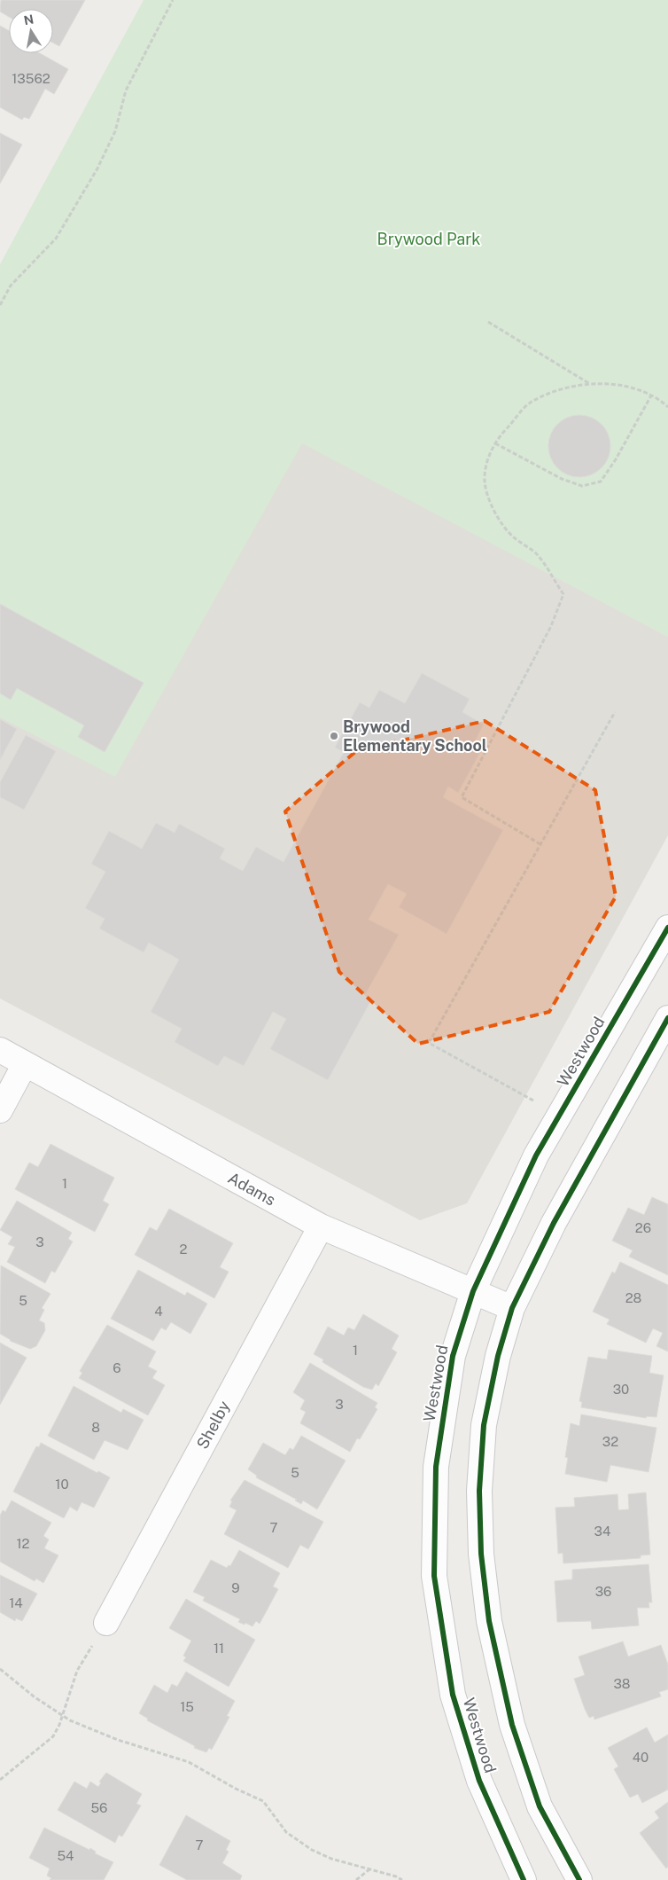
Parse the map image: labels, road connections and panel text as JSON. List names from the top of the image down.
{
  "streets": {
    "street": ["Westwood", "Adams", "Shelby"]
  },
  "crossings": [
    ["Westwood", "Adams"],
    ["Adams", "Shelby"]
  ],
  "parks": ["Brywood Park"],
  "places": ["Brywood Elementary School"],
  "house_numbers": [
    "13562",
    "1",
    "26",
    "3",
    "2",
    "28",
    "5",
    "4",
    "1",
    "6",
    "30",
    "3",
    "8",
    "32",
    "5",
    "10",
    "7",
    "34",
    "12",
    "9",
    "36",
    "14",
    "11",
    "38",
    "15",
    "40",
    "56",
    "7",
    "54"
  ],
  "north": "top"
}
